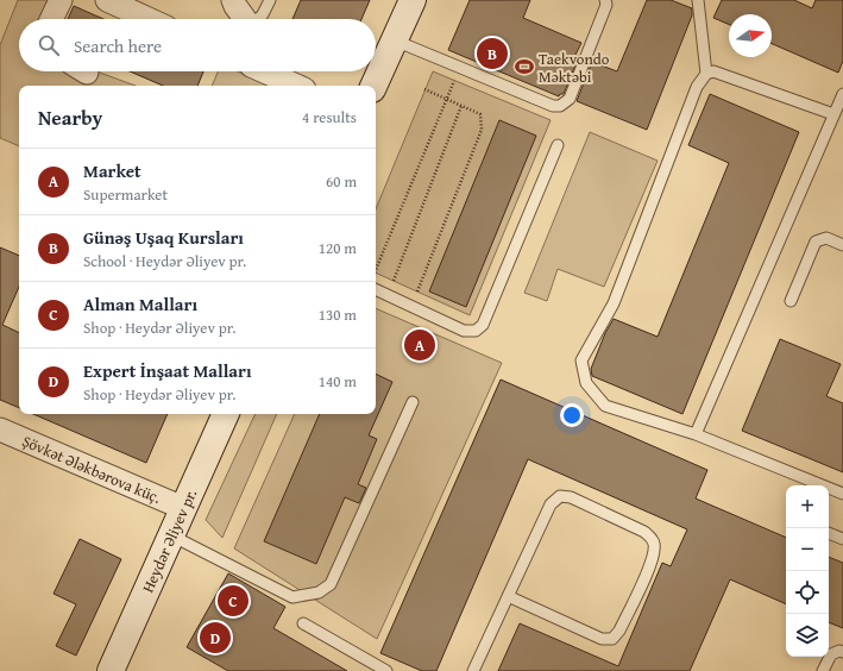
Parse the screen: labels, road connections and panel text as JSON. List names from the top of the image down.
{
  "streets": {
    "main road": ["Heydər Əliyev pr."],
    "street": ["Şövkət Ələkbərova küç."]
  },
  "crossings": [
    ["Şövkət Ələkbərova küç.", "Heydər Əliyev pr."]
  ],
  "places": {
    "sports": ["Taekvondo Məktəbi"]
  },
  "north": "right",
  "page": {
    "search": "Search here",
    "pins": [
      "B",
      "A",
      "C",
      "D"
    ],
    "heading": ["Nearby", "4 results"],
    "list": [
      {
        "mark": "A",
        "name": "Market",
        "note": "Supermarket",
        "value": "60 m"
      },
      {
        "mark": "B",
        "name": "Günəş Uşaq Kursları",
        "note": "School · Heydər Əliyev pr.",
        "value": "120 m"
      },
      {
        "mark": "C",
        "name": "Alman Malları",
        "note": "Shop · Heydər Əliyev pr.",
        "value": "130 m"
      },
      {
        "mark": "D",
        "name": "Expert İnşaat Malları",
        "note": "Shop · Heydər Əliyev pr.",
        "value": "140 m"
      }
    ],
    "map_buttons": ["+", "−"]
  }
}
